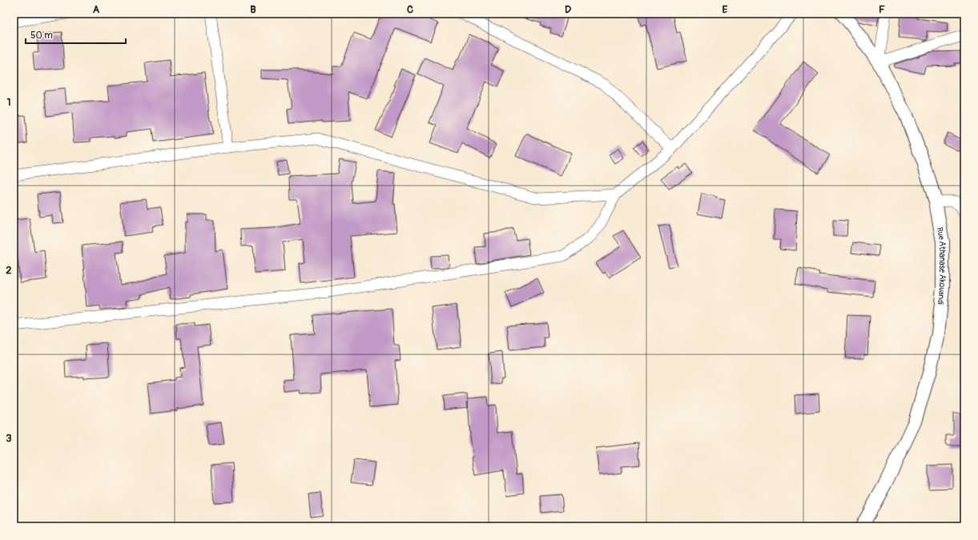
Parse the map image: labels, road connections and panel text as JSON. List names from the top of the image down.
{
  "streets": {
    "street": ["Rue Athanase Akouandi"]
  },
  "scale_bar": "50 m",
  "grid": {
    "columns": [
      "A",
      "B",
      "C",
      "D",
      "E",
      "F"
    ],
    "rows": ["1", "2", "3"]
  }
}
